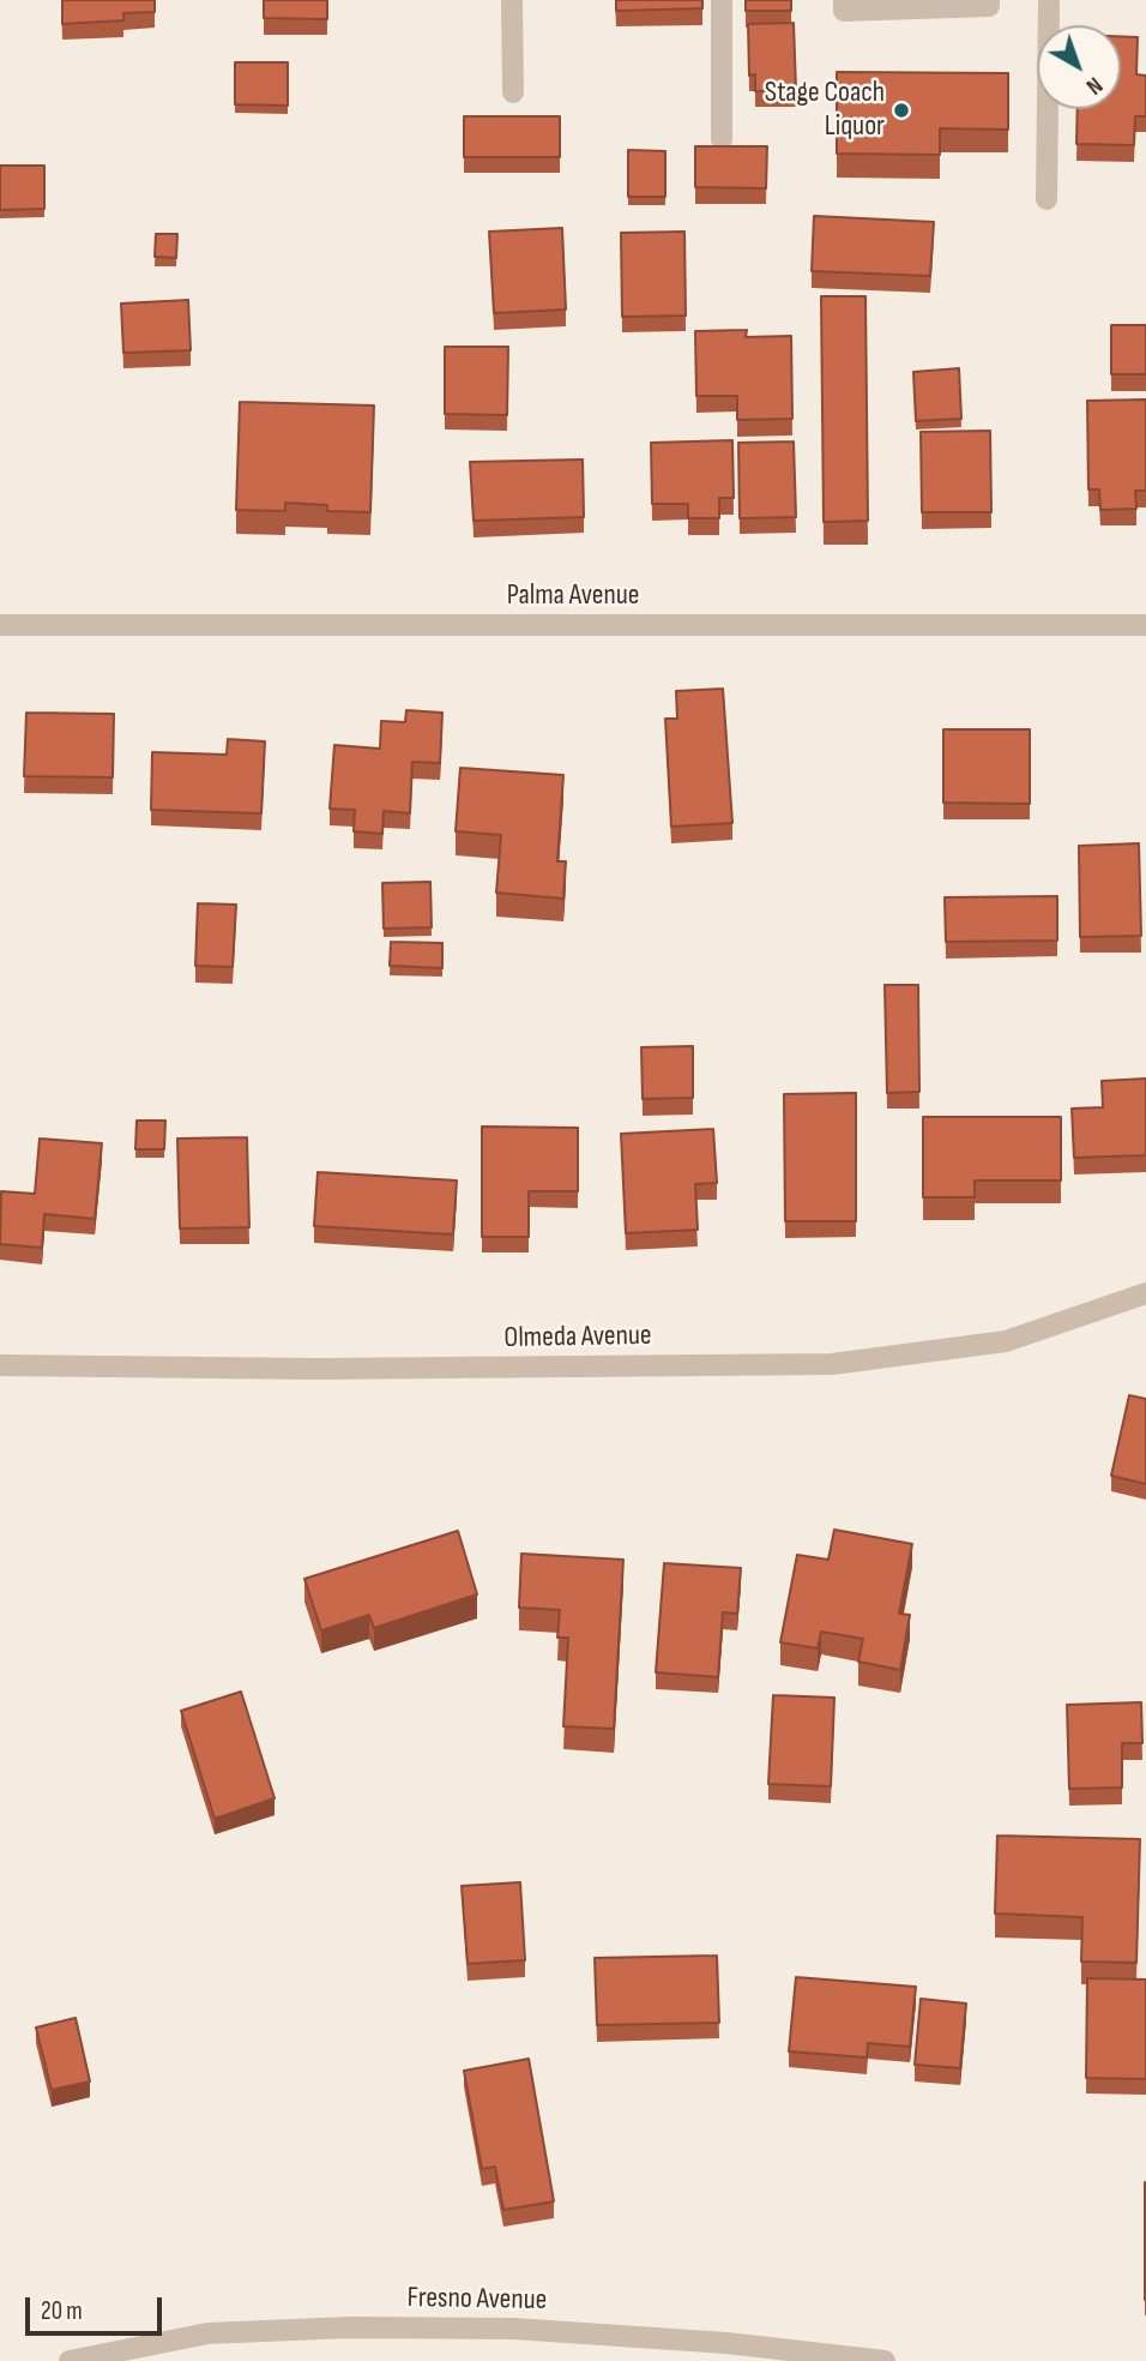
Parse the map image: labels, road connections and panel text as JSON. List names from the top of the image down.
{
  "streets": {
    "street": ["Palma Avenue", "Olmeda Avenue", "Fresno Avenue"]
  },
  "places": ["Stage Coach Liquor"],
  "scale_bar": "20 m",
  "north": "bottom right"
}
